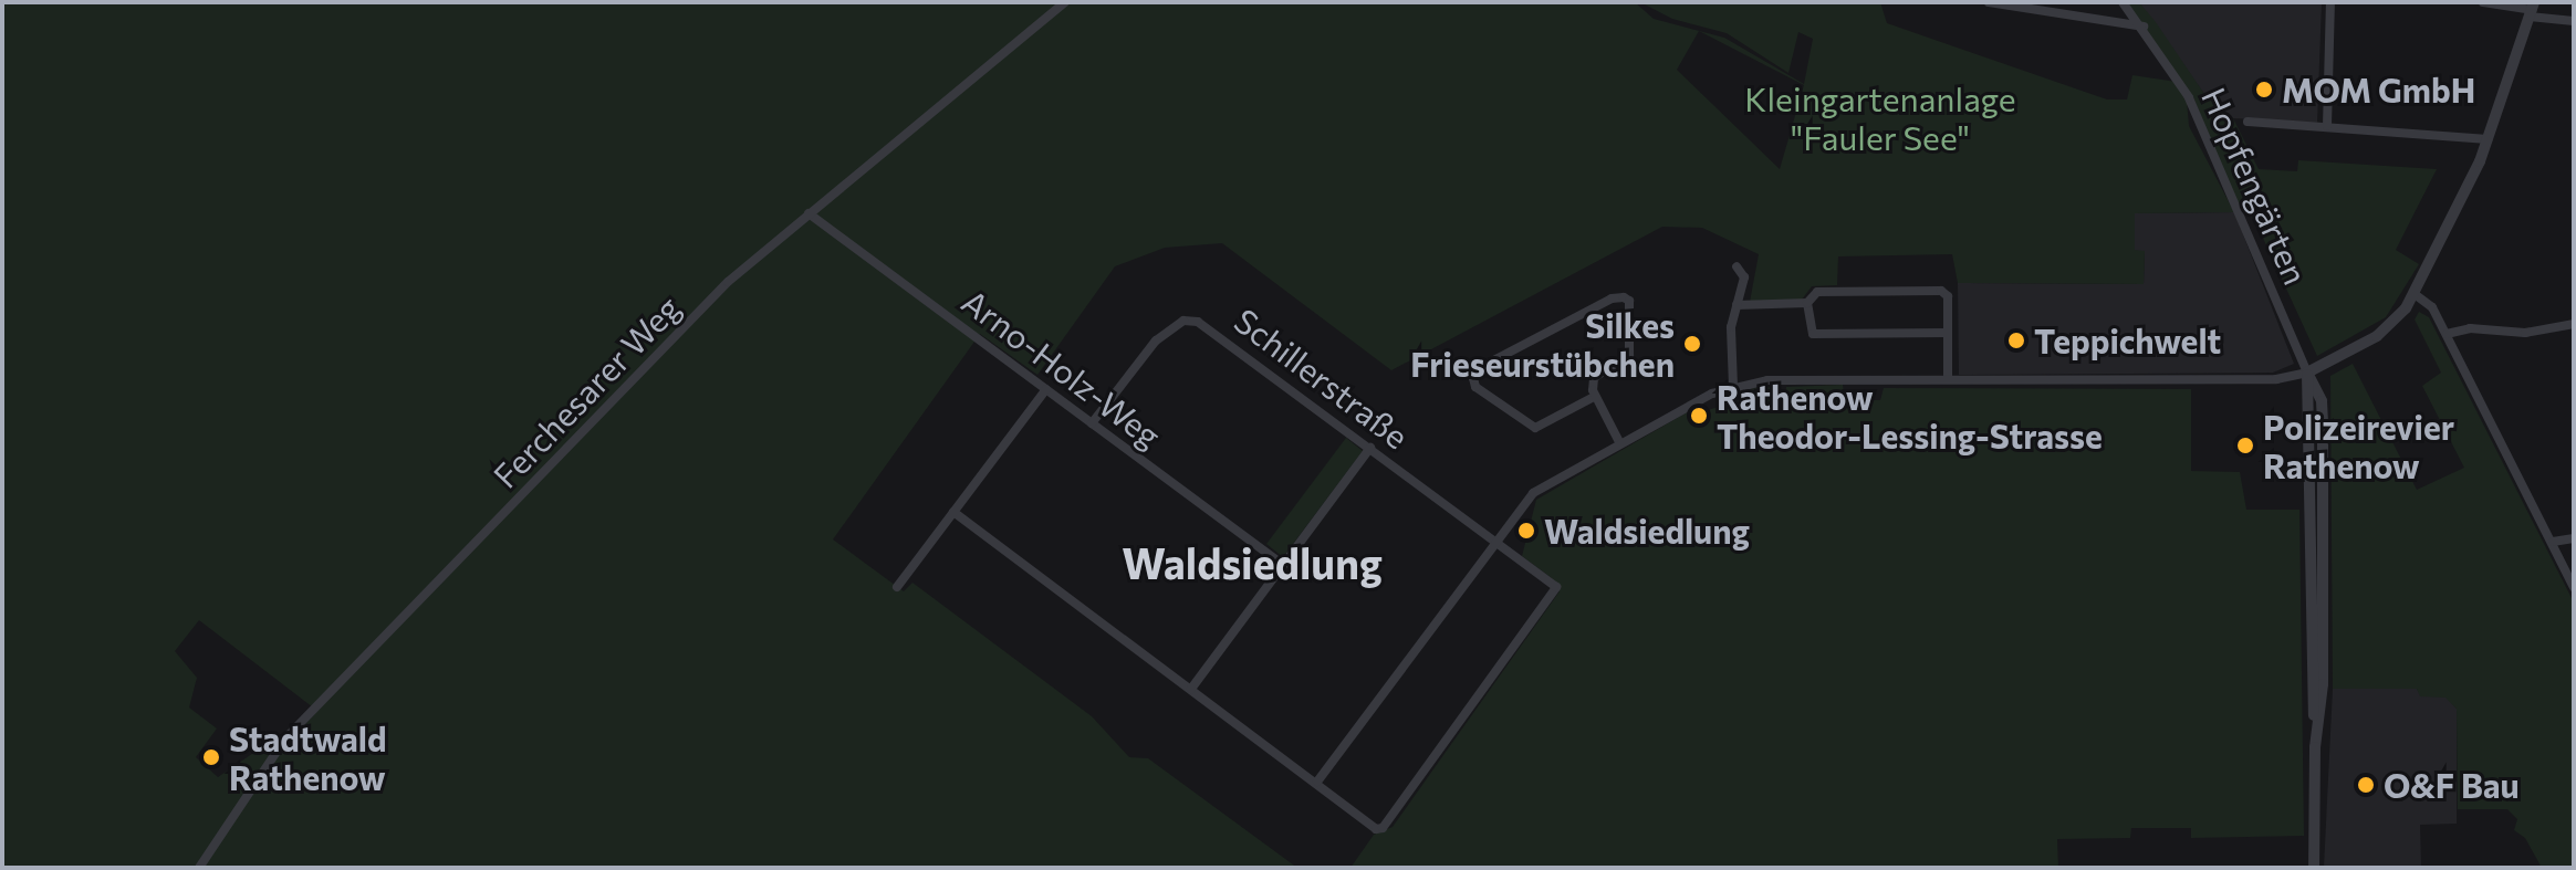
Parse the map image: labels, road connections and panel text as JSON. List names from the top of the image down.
{
  "streets": {
    "street": [
      "Hopfengärten",
      "Arno-Holz-Weg",
      "Schillerstraße",
      "Ferchesarer Weg"
    ]
  },
  "crossings": [
    ["Arno-Holz-Weg", "Schillerstraße"],
    ["Arno-Holz-Weg", "Ferchesarer Weg"]
  ],
  "districts": ["Waldsiedlung"],
  "parks": ["Kleingartenanlage \"Fauler See\""],
  "places": [
    "MOM GmbH",
    "Teppichwelt",
    "Silkes Frieseurstübchen",
    "Rathenow Theodor-Lessing-Strasse",
    "Polizeirevier Rathenow",
    "Waldsiedlung",
    "Stadtwald Rathenow",
    "O&F Bau"
  ]
}
